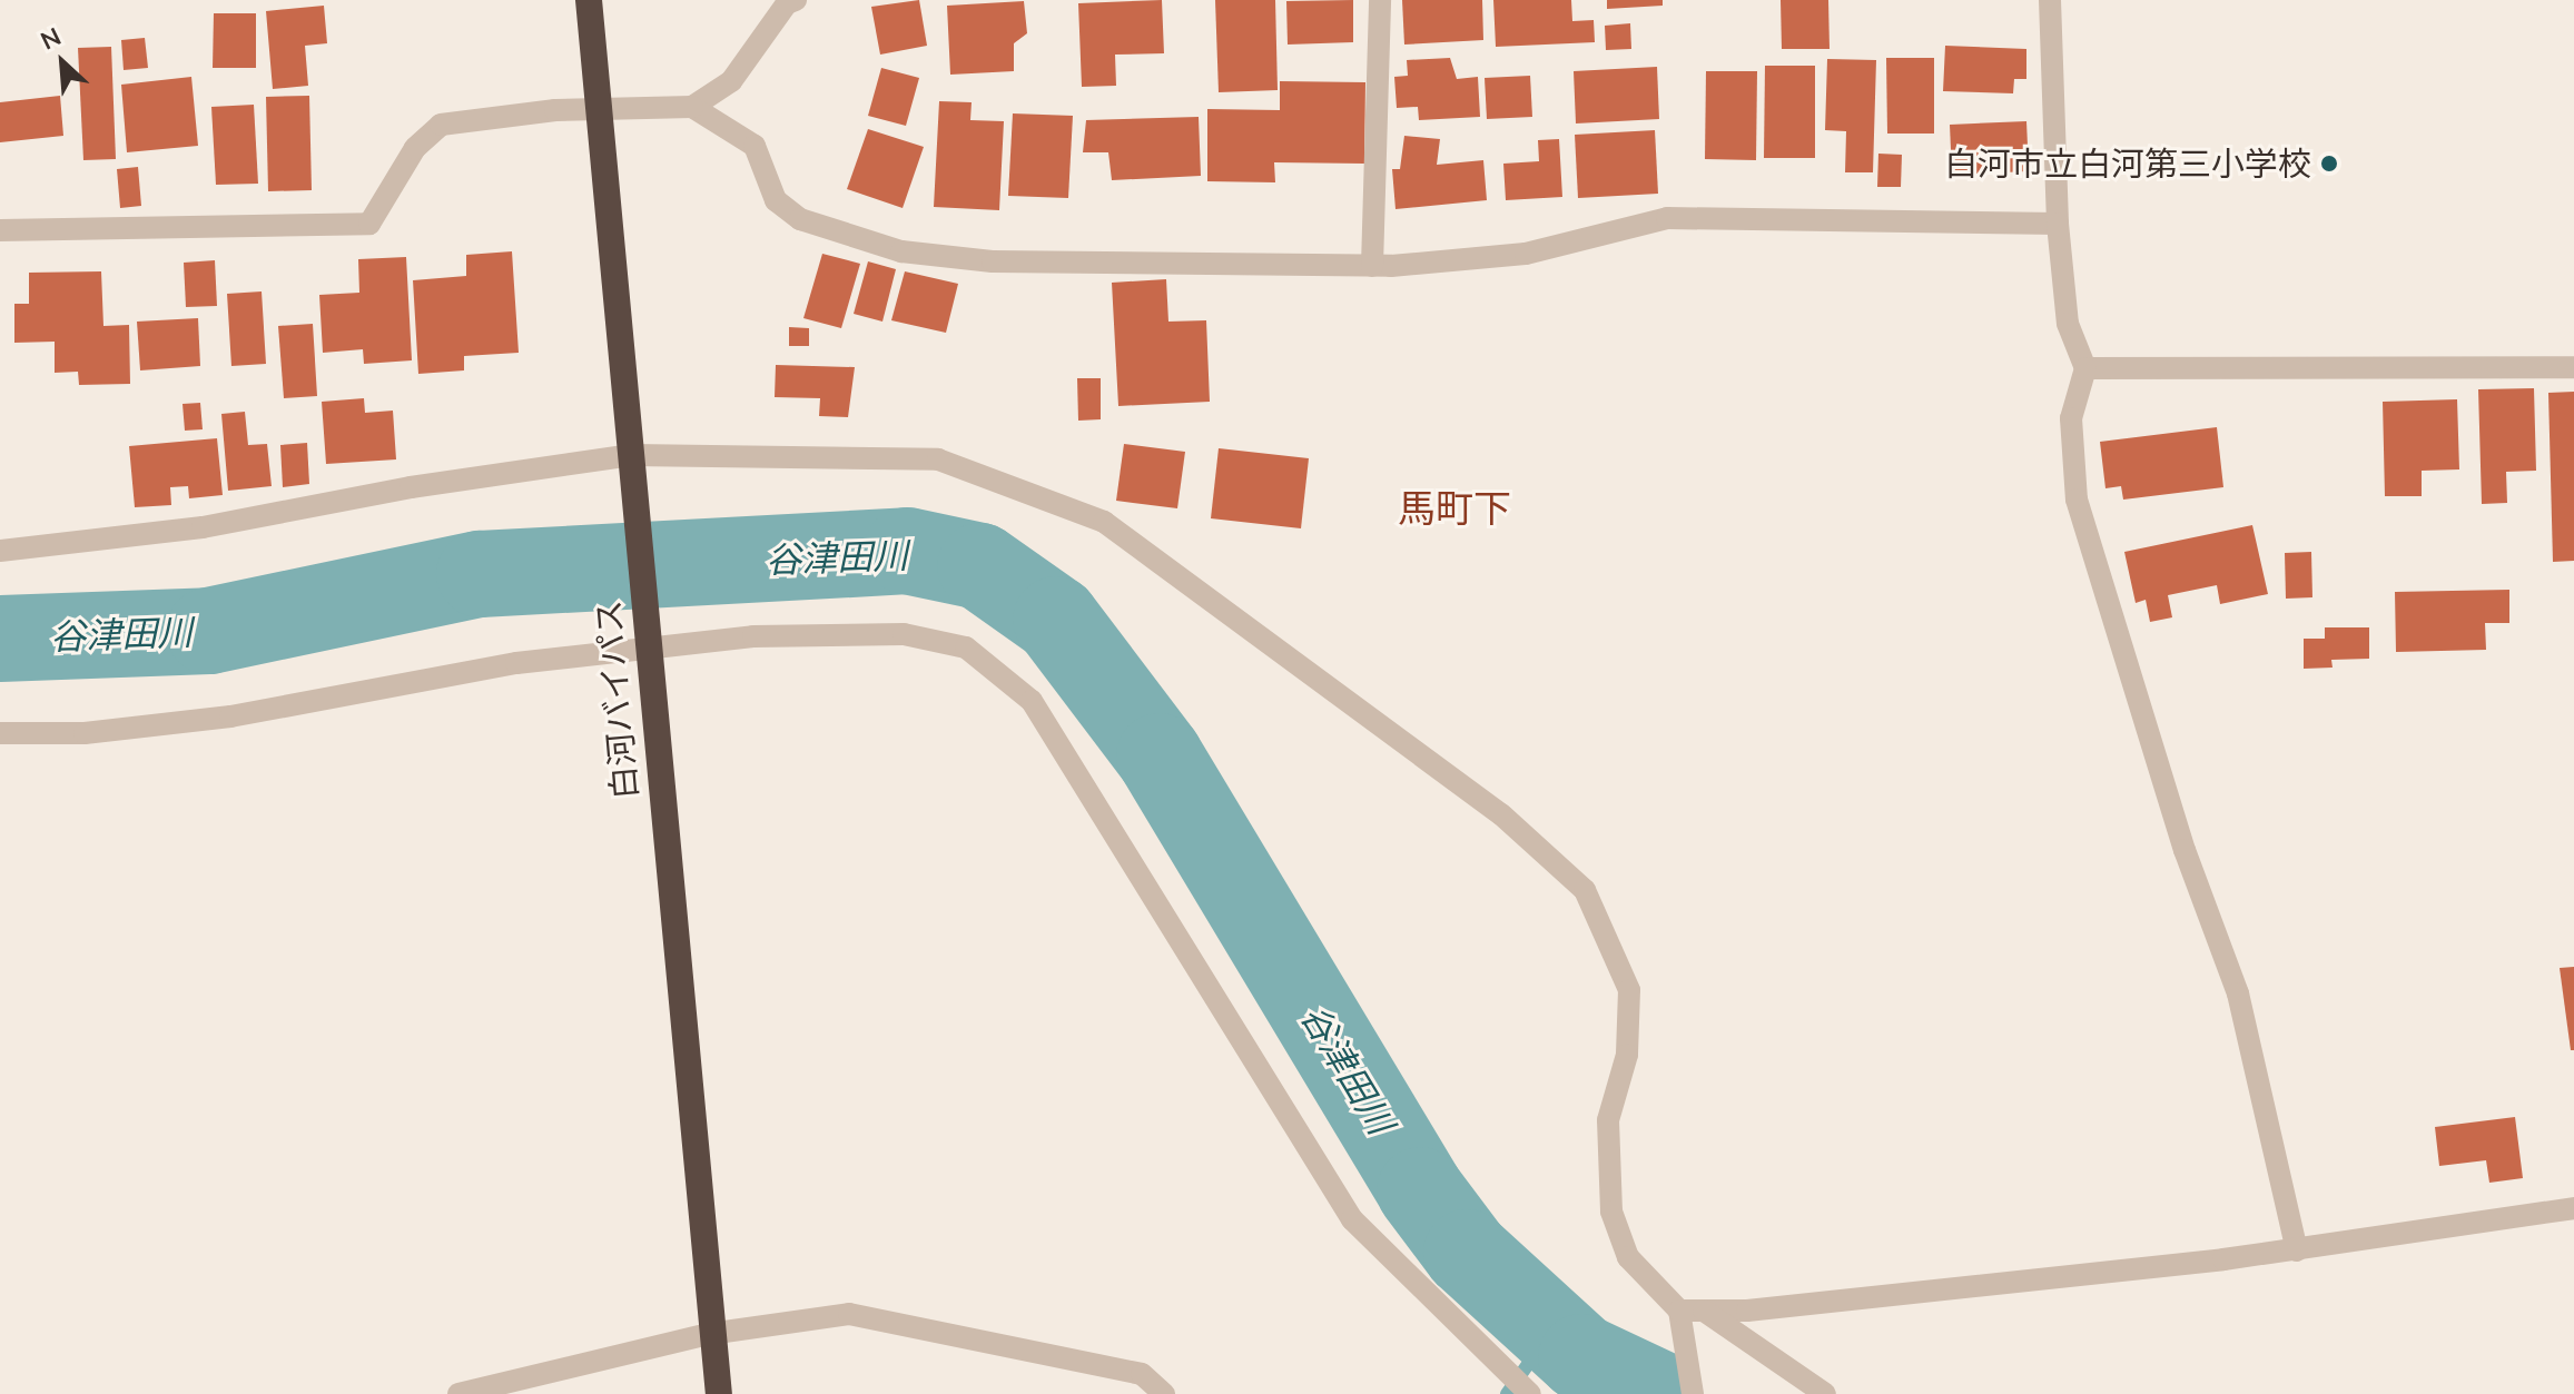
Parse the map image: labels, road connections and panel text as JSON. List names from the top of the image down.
{
  "streets": {
    "highway": ["白河バイパス"]
  },
  "districts": ["馬町下"],
  "water": ["谷津田川"],
  "places": ["白河市立白河第三小学校"],
  "north": "top left"
}
